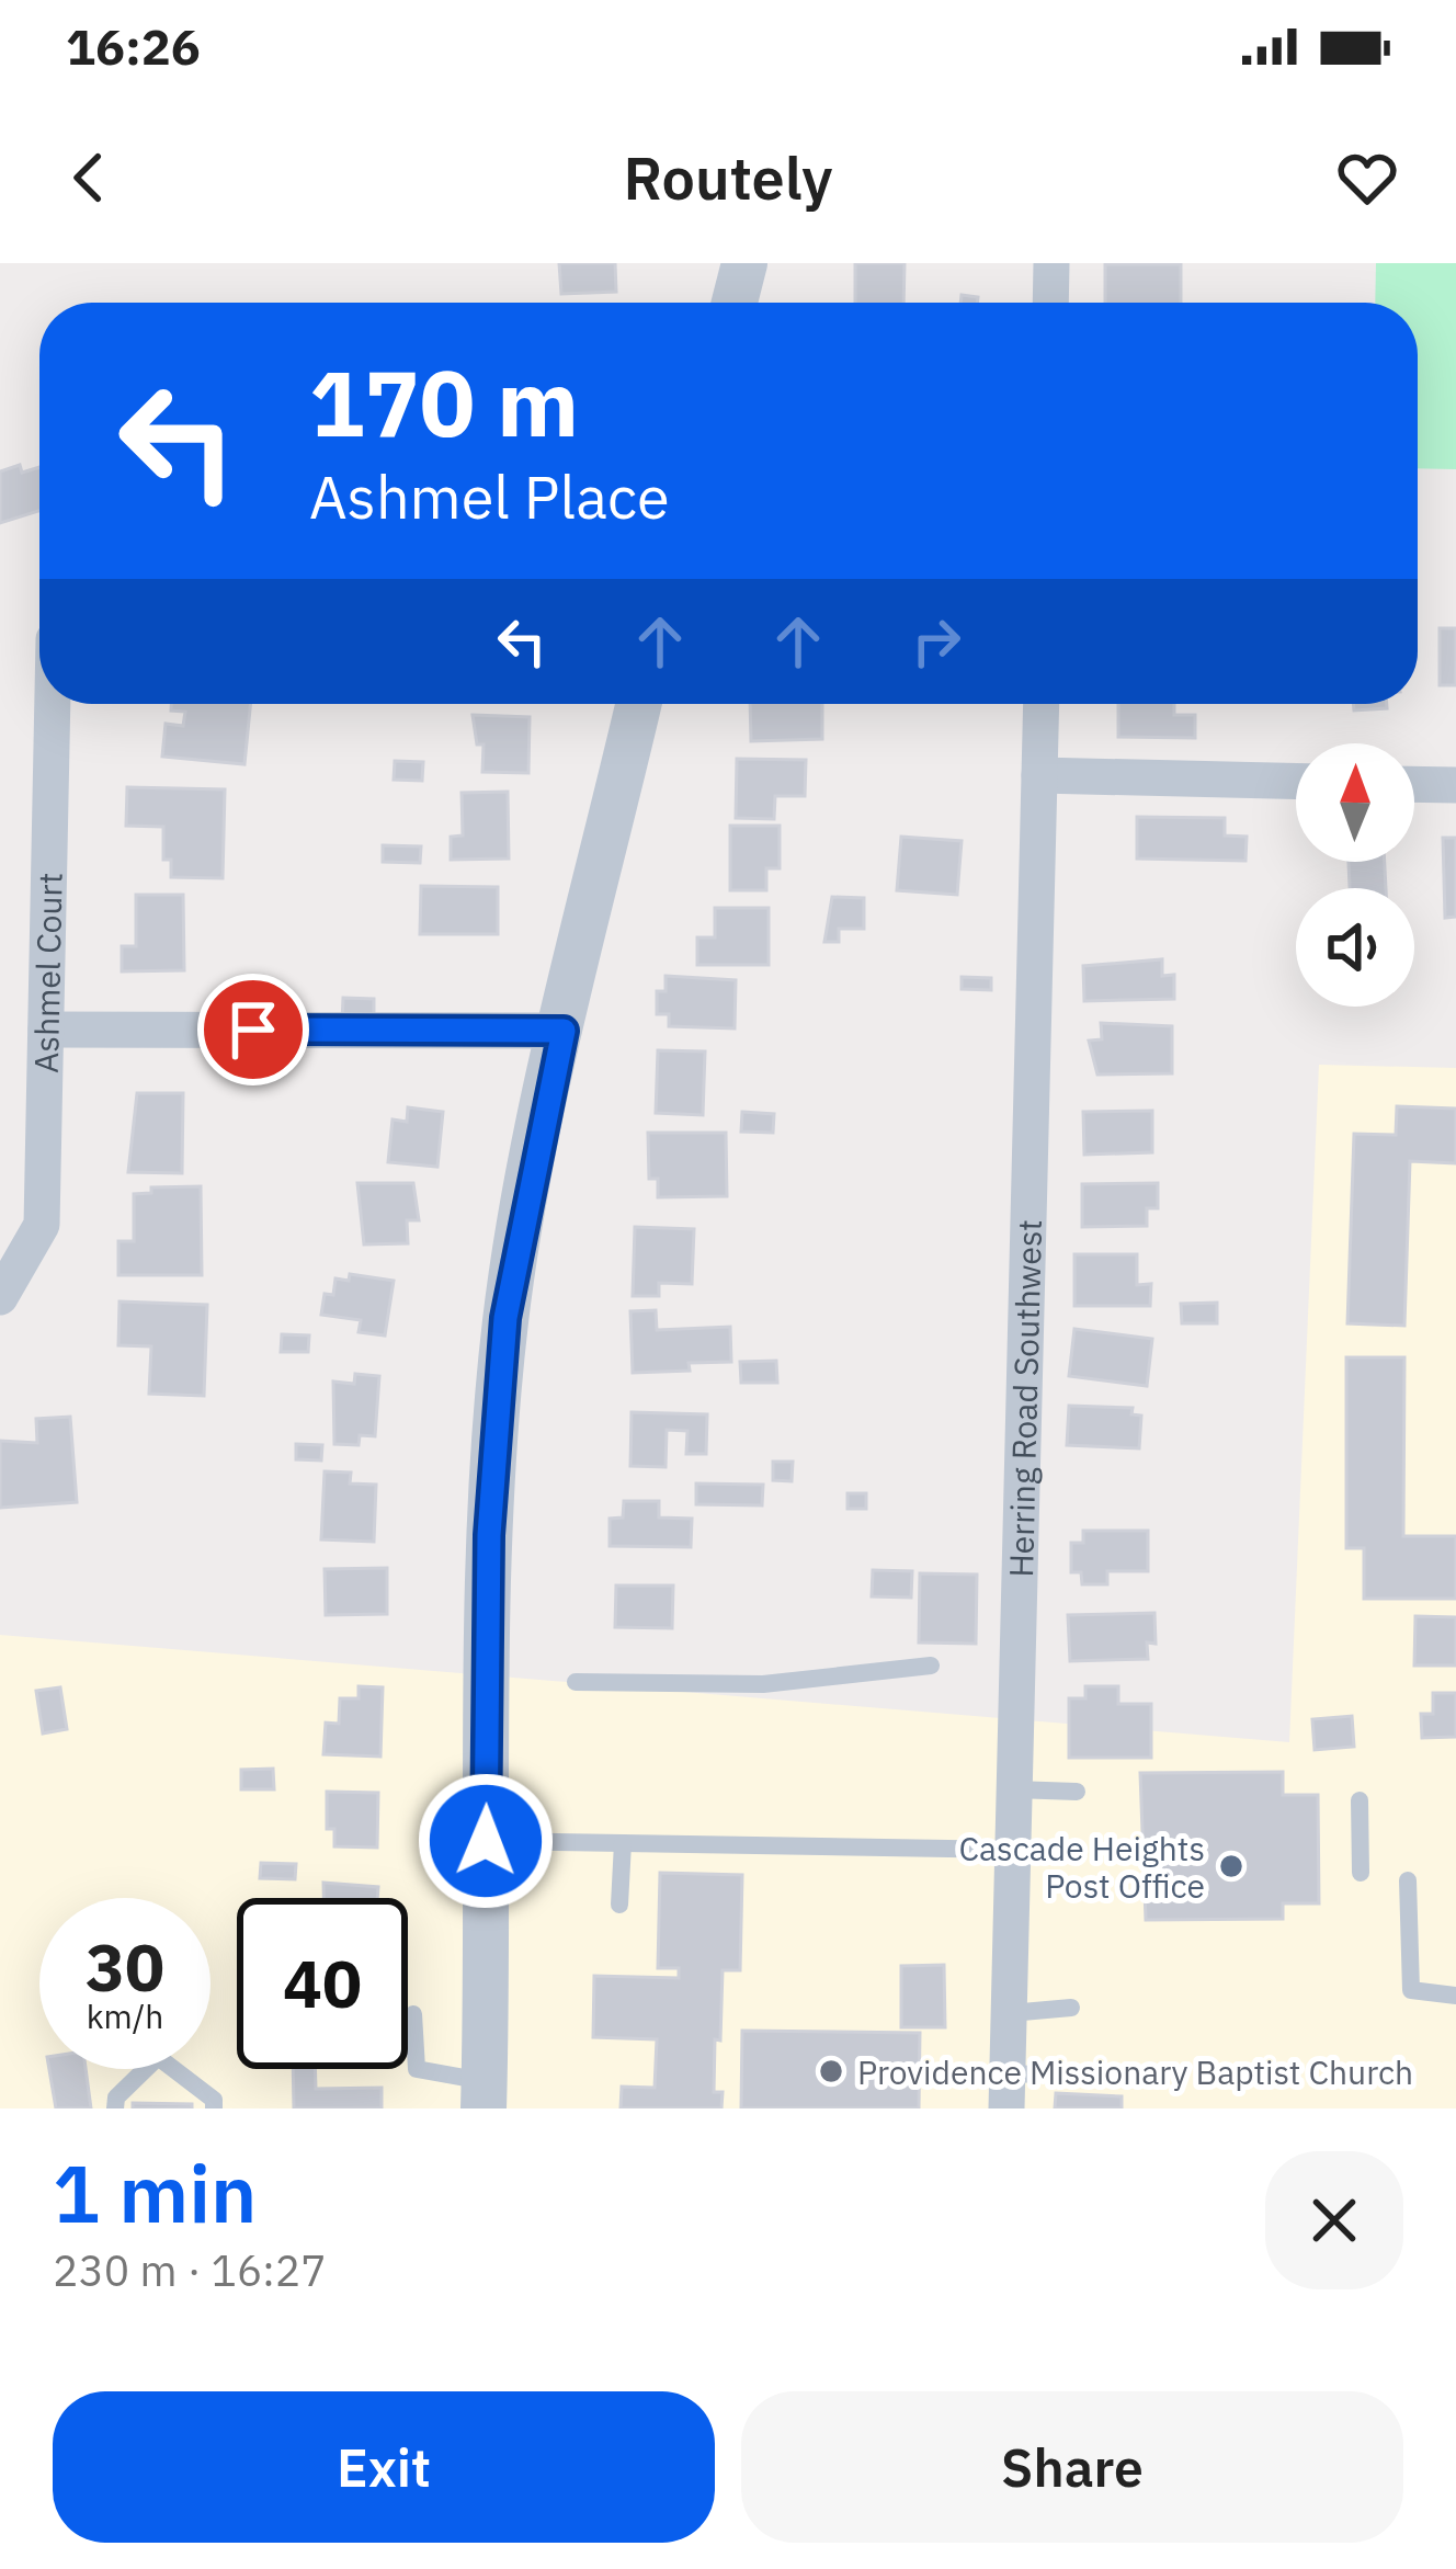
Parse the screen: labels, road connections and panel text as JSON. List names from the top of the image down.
{
  "streets": {
    "street": ["Ashmel Court", "Herring Road Southwest"]
  },
  "places": ["Cascade Heights Post Office", "Providence Missionary Baptist Church"],
  "north": "top",
  "page": {
    "status": "16:26",
    "header": "Routely",
    "turn": ["170 m", "Ashmel Place"],
    "speed": "30 km/h",
    "limit": "40",
    "heading": ["1 min", "230 m · 16:27"],
    "buttons": ["Exit", "Share"]
  }
}
